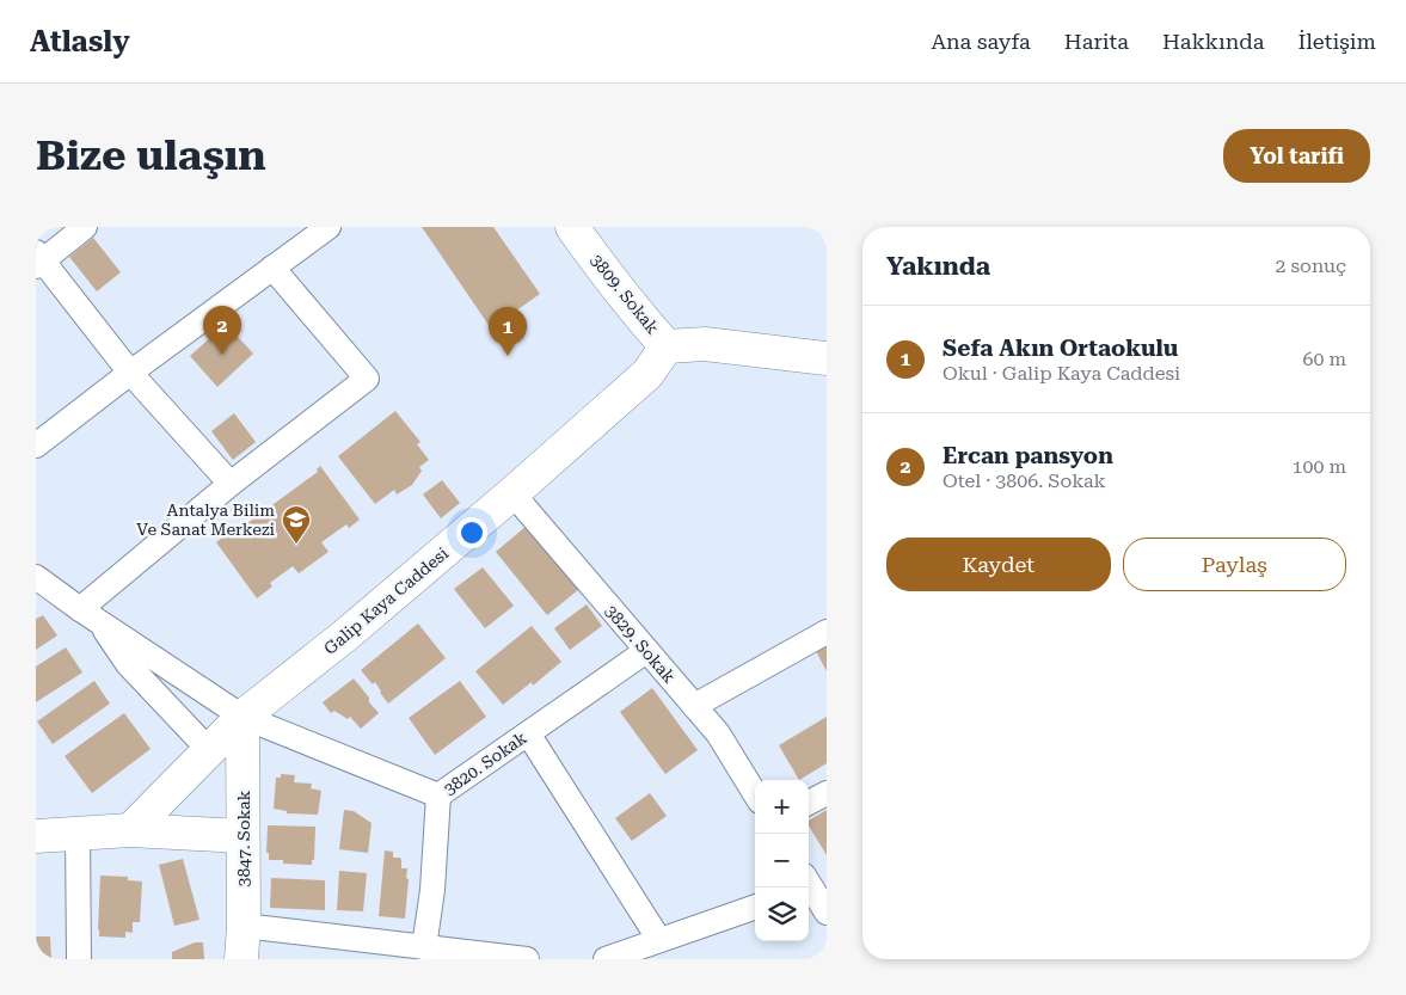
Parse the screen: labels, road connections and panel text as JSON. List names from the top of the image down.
{
  "streets": {
    "street": [
      "3809. Sokak",
      "Galip Kaya Caddesi",
      "3829. Sokak",
      "3820. Sokak",
      "3847. Sokak"
    ]
  },
  "crossings": [
    ["3809. Sokak", "Galip Kaya Caddesi"],
    ["Galip Kaya Caddesi", "3829. Sokak"],
    ["Galip Kaya Caddesi", "3820. Sokak"],
    ["Galip Kaya Caddesi", "3847. Sokak"],
    ["3829. Sokak", "3820. Sokak"],
    ["3820. Sokak", "3847. Sokak"]
  ],
  "places": {
    "school or university": ["Antalya Bilim Ve Sanat Merkezi"]
  },
  "page": {
    "header": "Atlasly",
    "nav": [
      "Ana sayfa",
      "Harita",
      "Hakkında",
      "İletişim"
    ],
    "buttons": [
      "Yol tarifi",
      ["Kaydet", "Paylaş"]
    ],
    "title": "Bize ulaşın",
    "heading": ["Yakında", "2 sonuç"],
    "list": [
      {
        "mark": "1",
        "name": "Sefa Akın Ortaokulu",
        "note": "Okul · Galip Kaya Caddesi",
        "value": "60 m"
      },
      {
        "mark": "2",
        "name": "Ercan pansyon",
        "note": "Otel · 3806. Sokak",
        "value": "100 m"
      }
    ],
    "pins": ["2", "1"],
    "map_buttons": ["+", "−"]
  }
}
